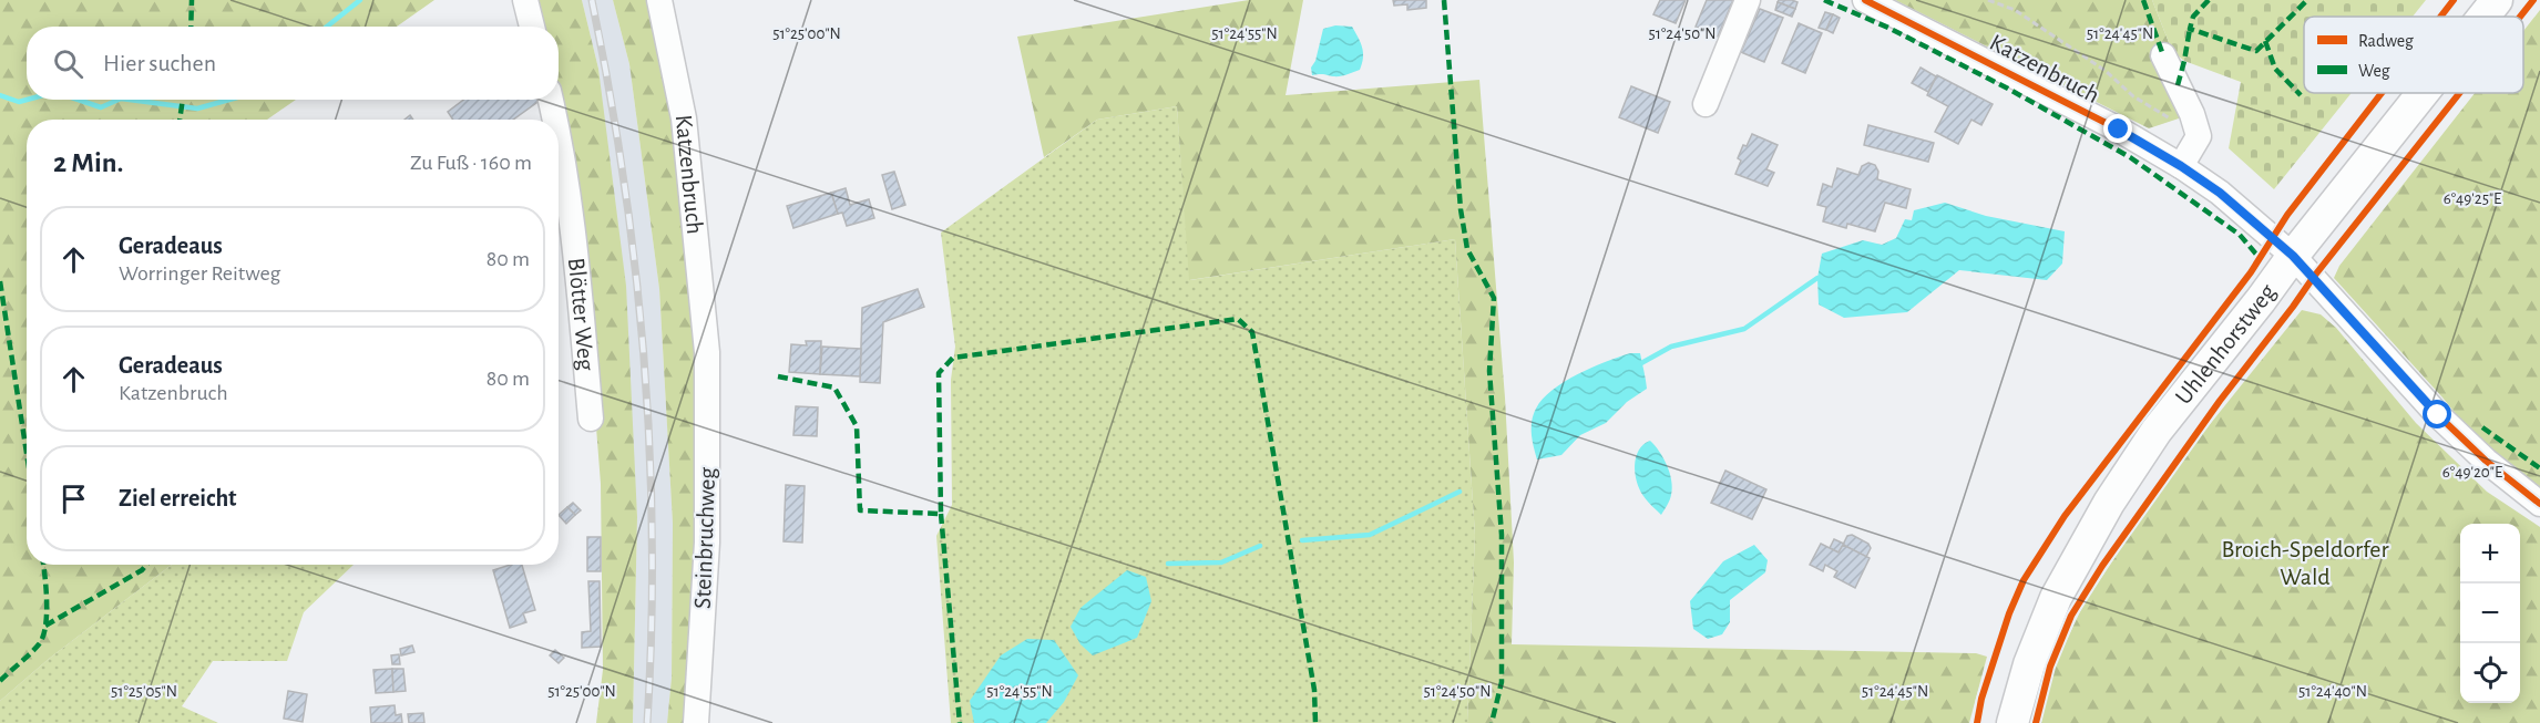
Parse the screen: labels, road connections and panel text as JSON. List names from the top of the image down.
{
  "streets": {
    "main road": ["Uhlenhorstweg"],
    "street": ["Katzenbruch", "Blötter Weg", "Steinbruchweg"]
  },
  "crossings": [
    ["Katzenbruch", "Uhlenhorstweg"],
    ["Katzenbruch", "Steinbruchweg"]
  ],
  "parks": ["Broich-Speldorfer Wald"],
  "legend": ["Radweg", "Weg"],
  "page": {
    "search": "Hier suchen",
    "heading": ["2 Min.", "Zu Fuß · 160 m"],
    "list": [
      ["Geradeaus", "Worringer Reitweg", "80 m"],
      ["Geradeaus", "Katzenbruch", "80 m"],
      "Ziel erreicht"
    ],
    "map_buttons": ["+", "−"]
  },
  "coordinates": [
    "51°25'00\"N",
    "51°24'55\"N",
    "51°24'50\"N",
    "51°24'45\"N",
    "6°49'25\"E",
    "6°49'20\"E",
    "51°25'05\"N",
    "51°24'40\"N"
  ]
}
